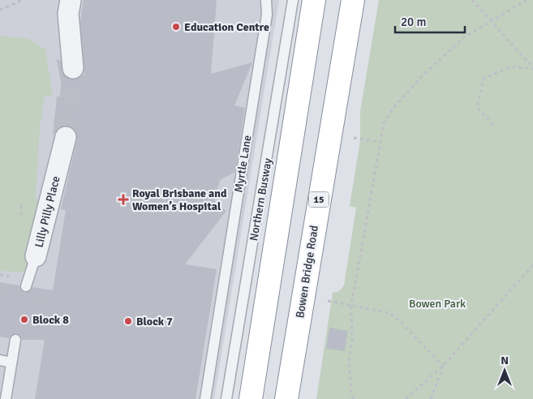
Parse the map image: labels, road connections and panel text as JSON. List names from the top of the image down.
{
  "streets": {
    "highway": ["15", "Bowen Bridge Road"],
    "street": ["Lilly Pilly Place"],
    "lane": ["Myrtle Lane", "Northern Busway"]
  },
  "parks": ["Bowen Park"],
  "places": {
    "other": ["Education Centre", "Block 8", "Block 7"],
    "health": ["Royal Brisbane and Women’s Hospital"]
  },
  "scale_bar": "20 m",
  "north": "top"
}
